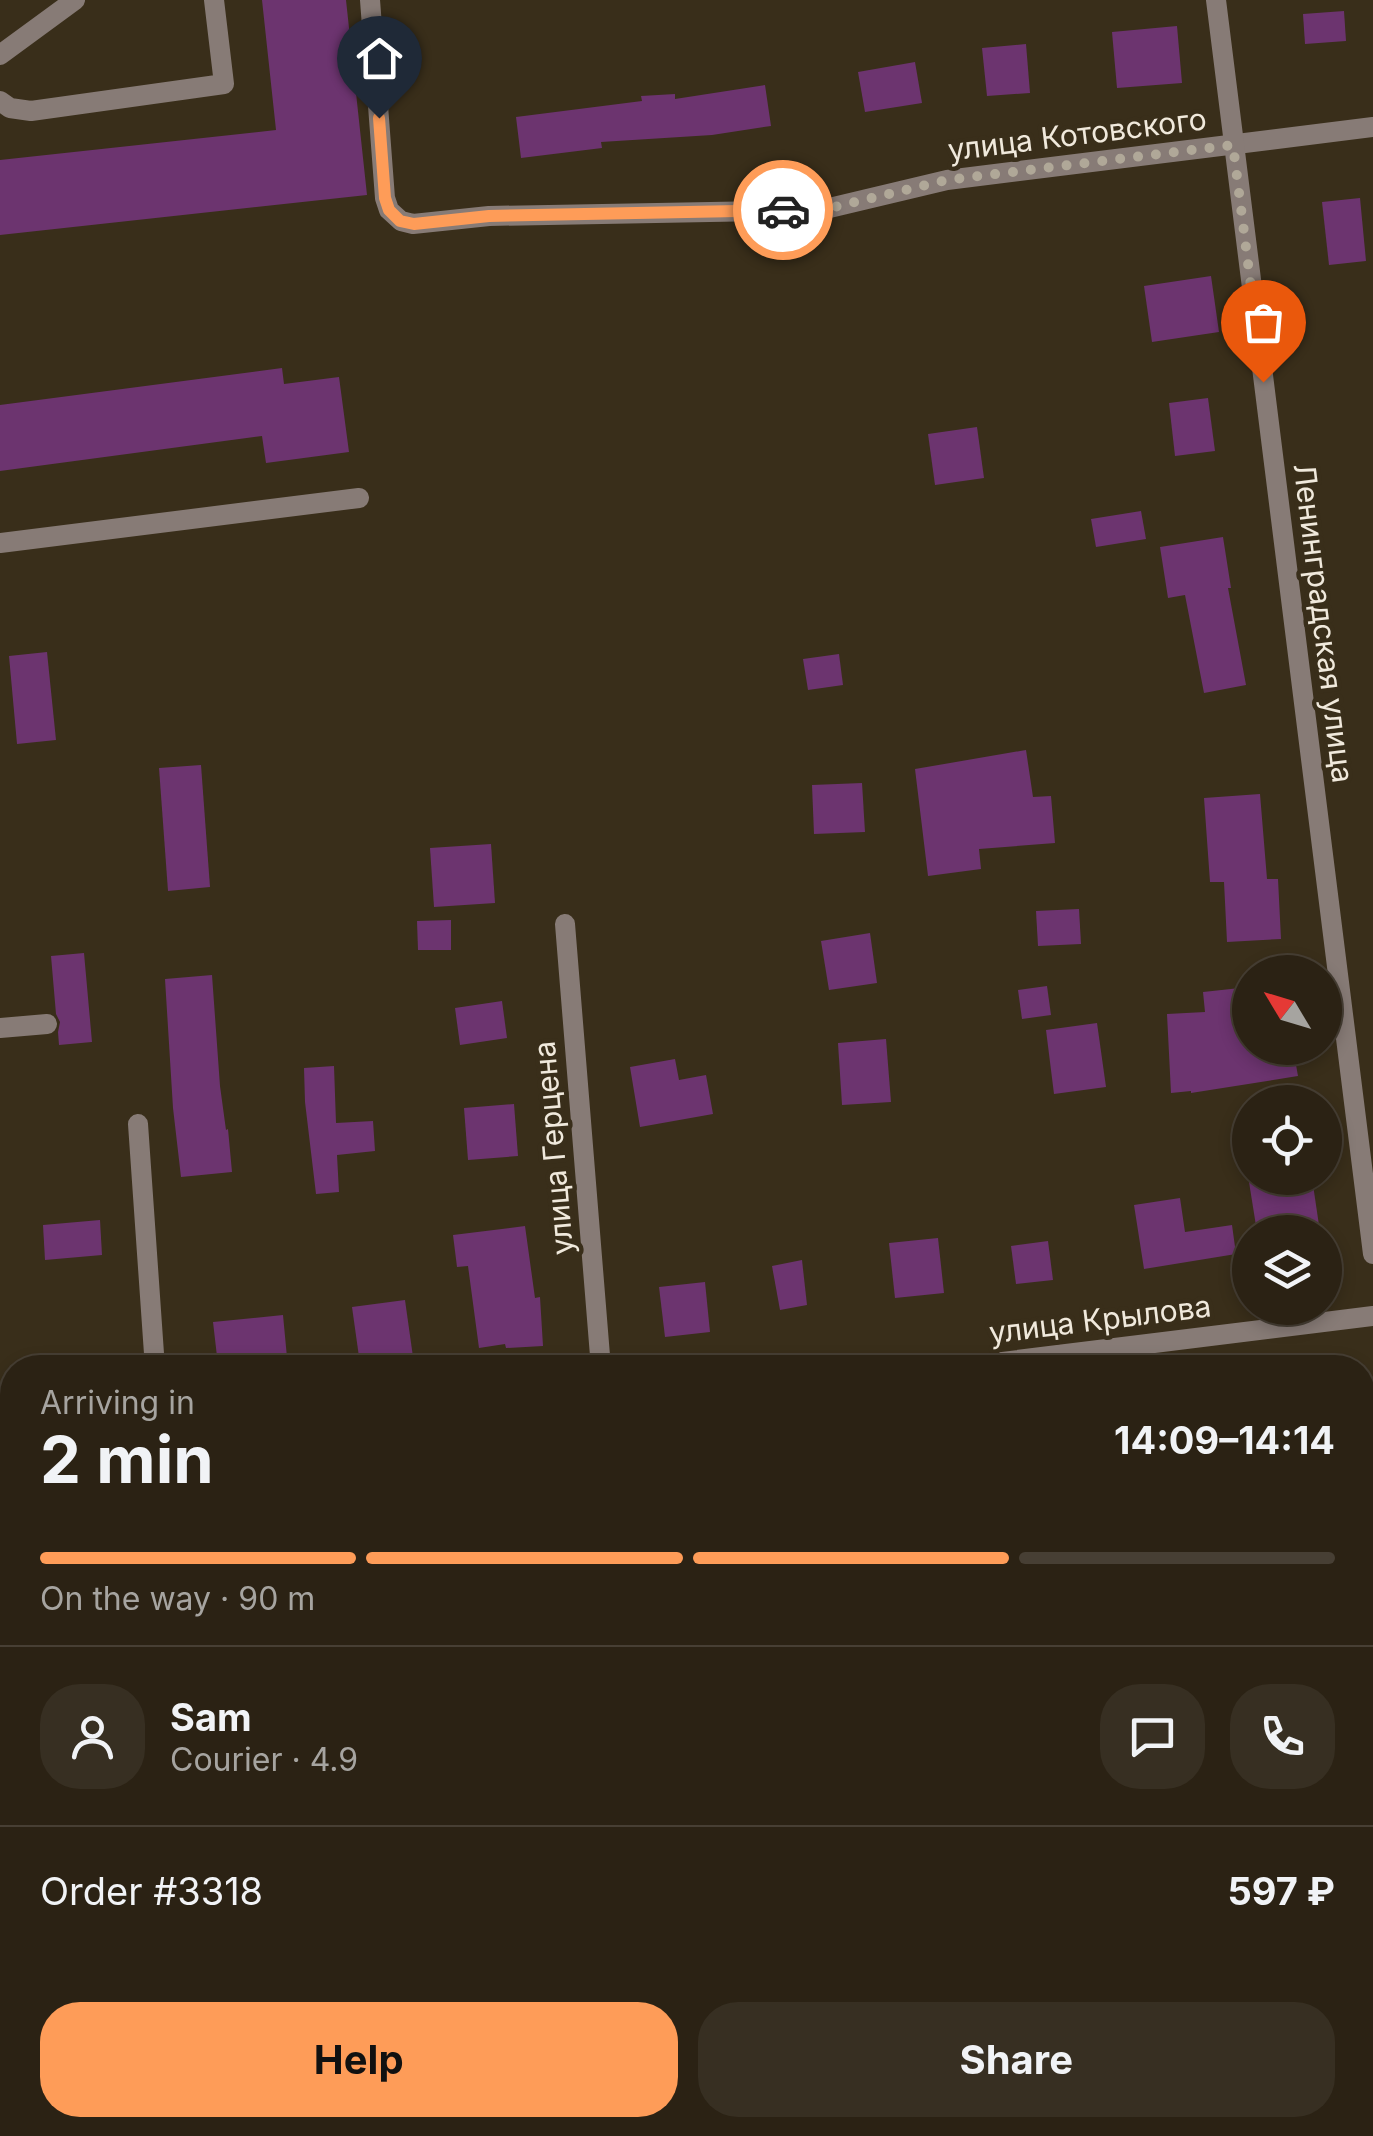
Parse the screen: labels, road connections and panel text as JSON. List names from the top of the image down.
{
  "streets": {
    "street": [
      "улица Котовского",
      "Ленинградская улица",
      "улица Герцена",
      "улица Крылова"
    ]
  },
  "crossings": [
    ["улица Котовского", "Ленинградская улица"]
  ],
  "north": "top left",
  "page": {
    "heading": ["2 min", "Arriving in", "14:09–14:14"],
    "panel": [
      "Sam",
      "Courier · 4.9",
      "Order #3318",
      "597 ₽"
    ],
    "bar": "On the way · 90 m",
    "buttons": ["Help", "Share"]
  }
}
